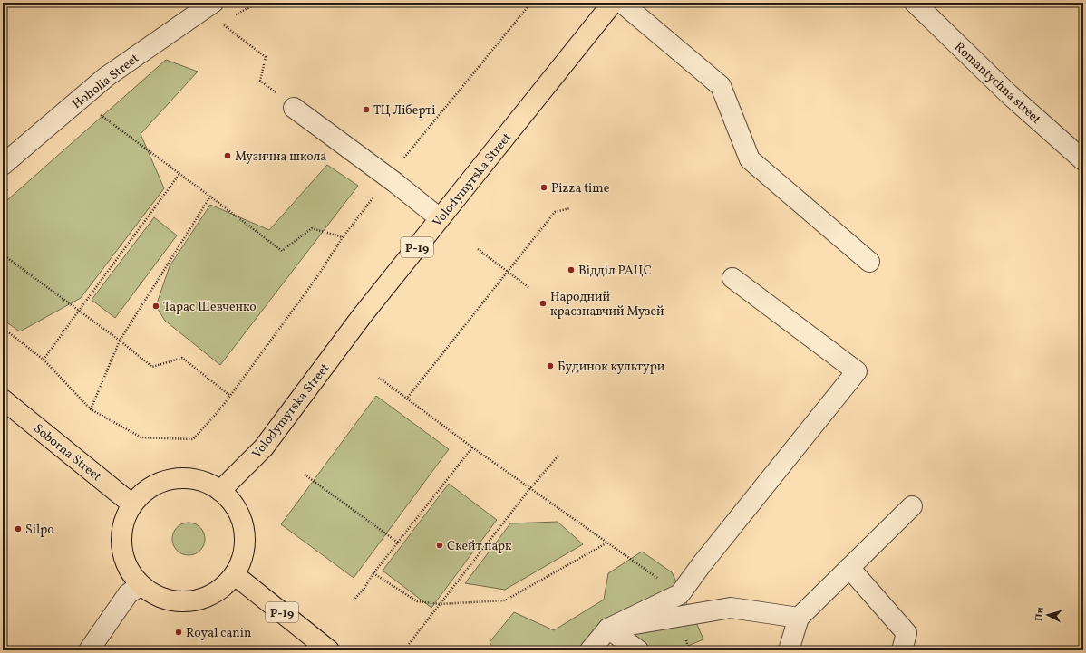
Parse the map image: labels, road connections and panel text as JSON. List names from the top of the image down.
{
  "streets": {
    "main road": ["Volodymyrska Street", "Р-19", "Soborna Street"],
    "street": ["Hoholia Street", "Romantychna street"]
  },
  "crossings": [
    ["Volodymyrska Street", "Р-19"],
    ["Volodymyrska Street", "Soborna Street"],
    ["Р-19", "Soborna Street"]
  ],
  "places": [
    "ТЦ Ліберті",
    "Музична школа",
    "Pizza time",
    "Відділ РАЦС",
    "Народний краєзнавчий Музей",
    "Тарас Шевченко",
    "Будинок культури",
    "Silpo",
    "Скейт парк",
    "Royal canin"
  ],
  "north": "left"
}
